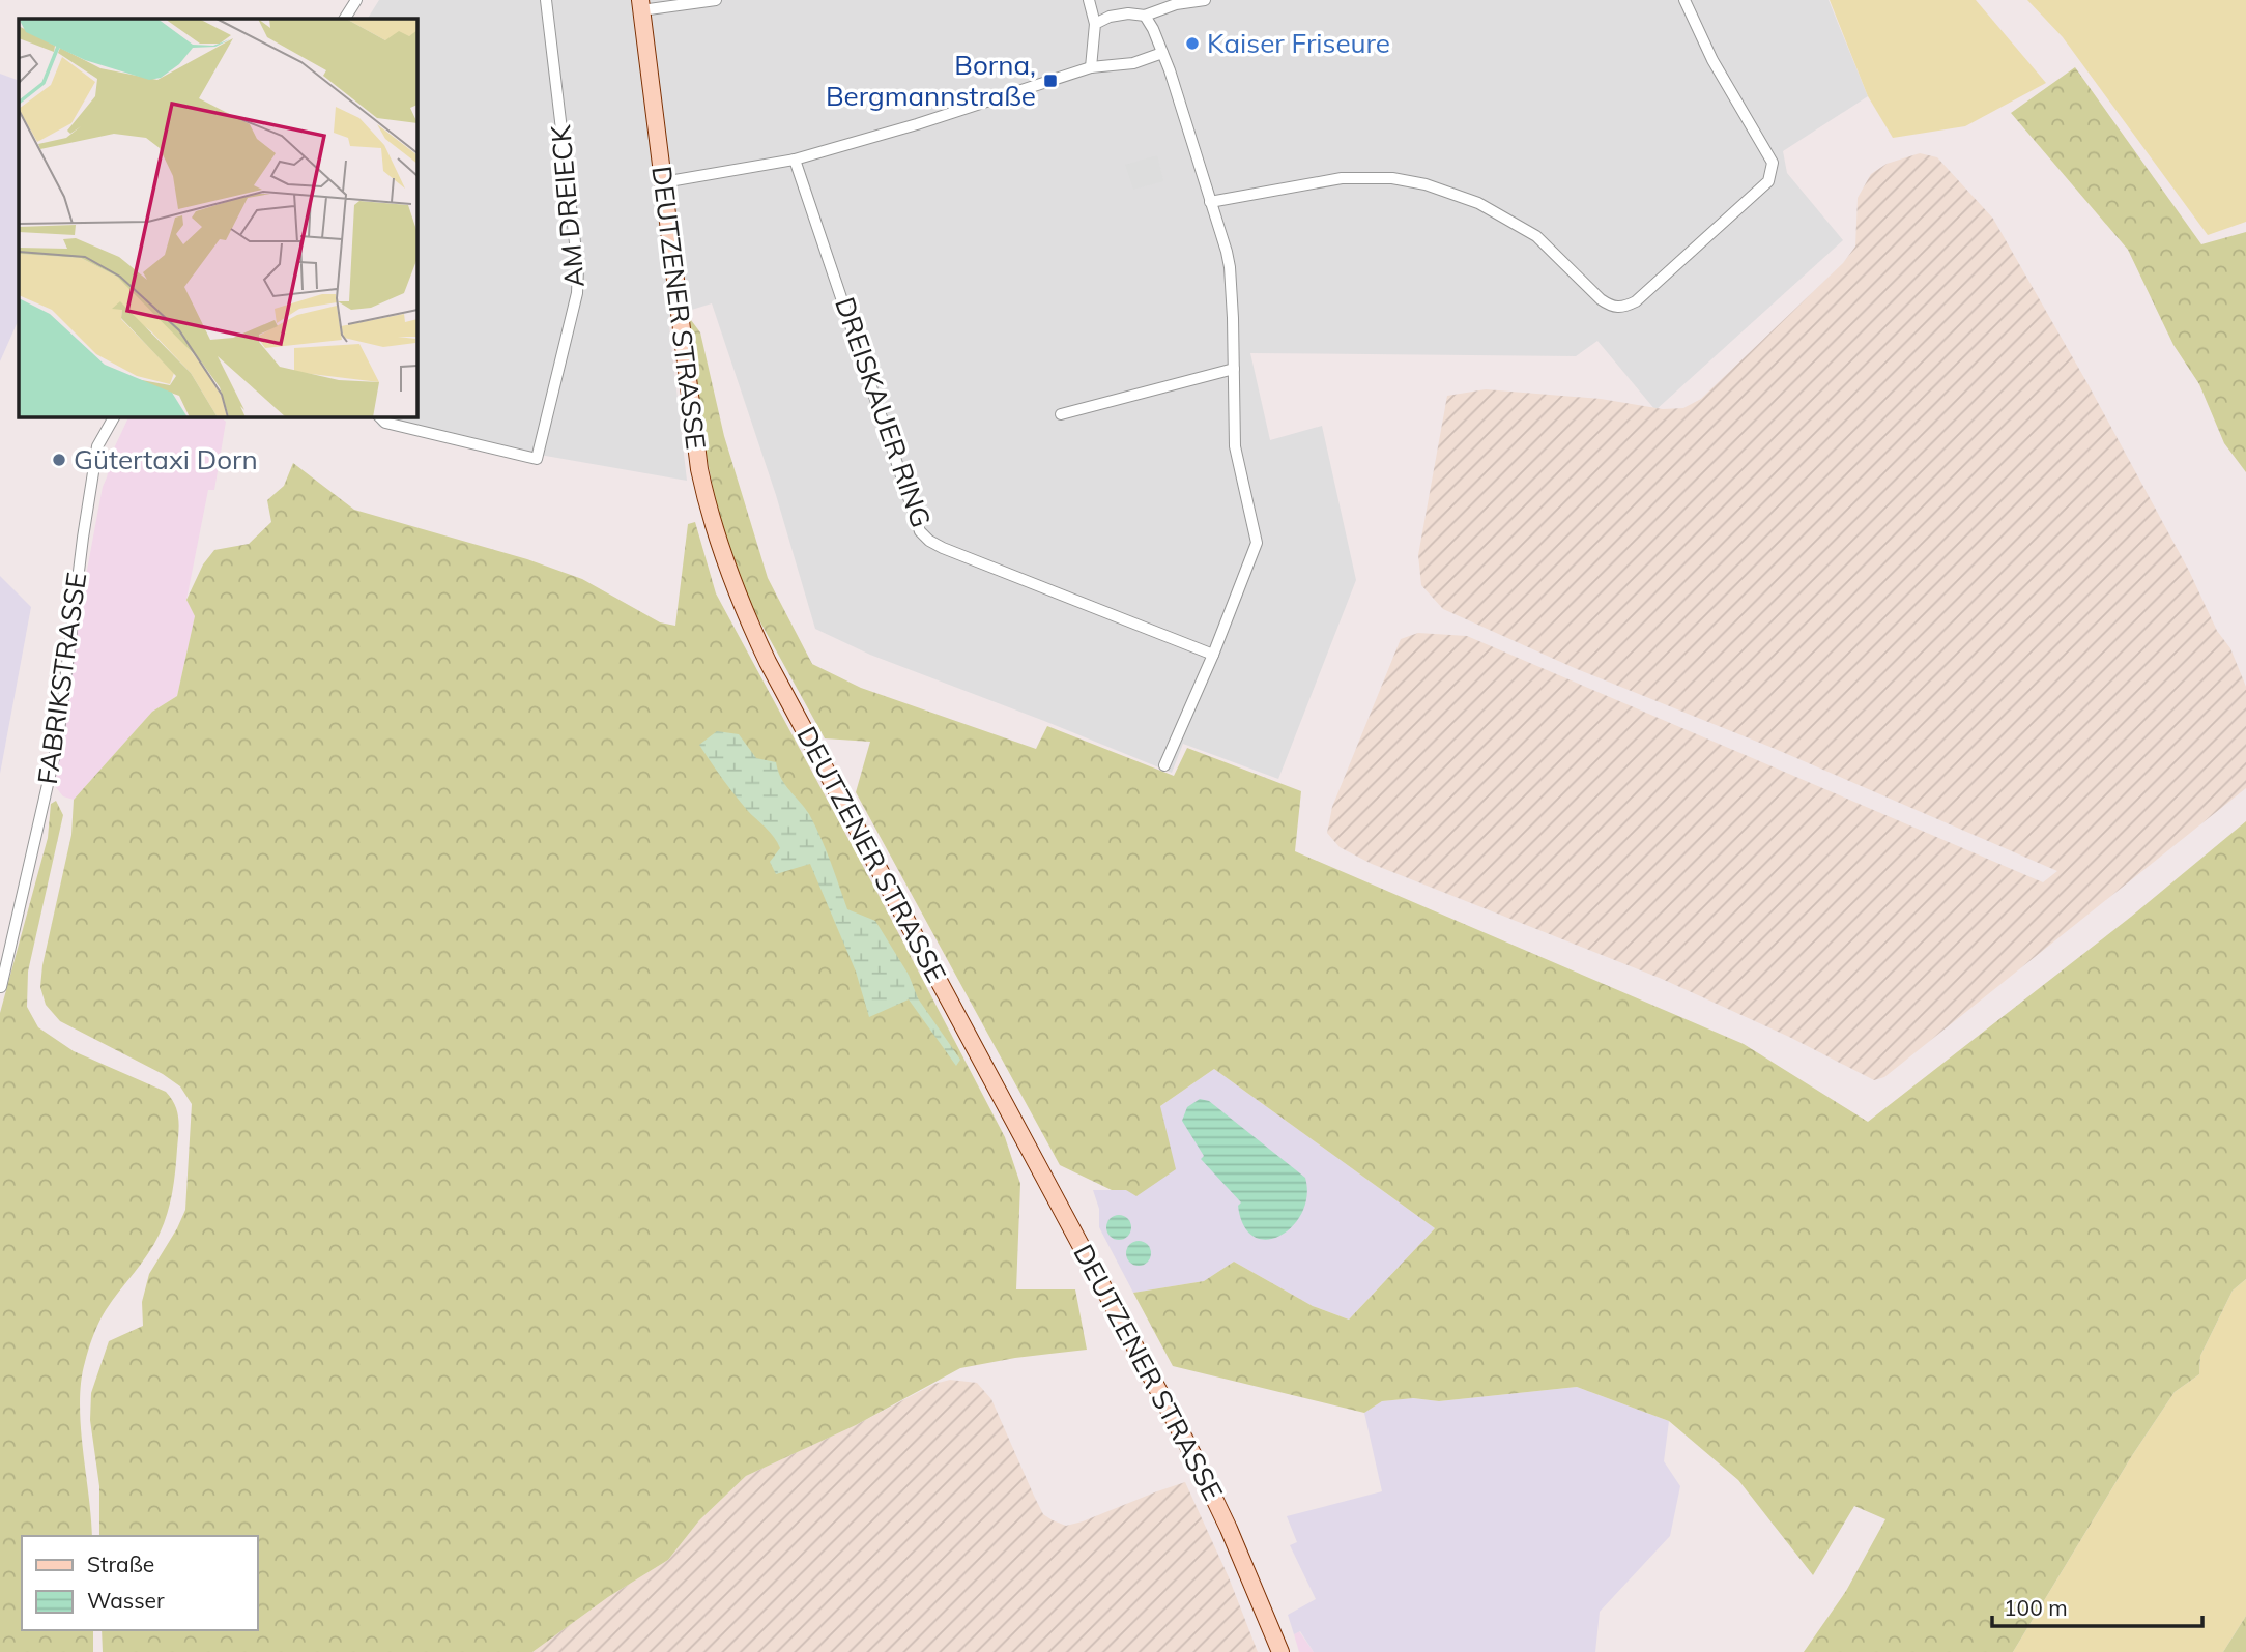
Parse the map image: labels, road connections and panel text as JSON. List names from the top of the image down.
{
  "streets": {
    "main road": ["DEUTZENER STRASSE"],
    "street": ["AM DREIECK", "DREISKAUER RING", "FABRIKSTRASSE"]
  },
  "places": {
    "other": ["Kaiser Friseure", "Gütertaxi Dorn"],
    "transit": ["Borna, Bergmannstraße"]
  },
  "legend": ["Straße", "Wasser"],
  "scale_bar": "100 m"
}
